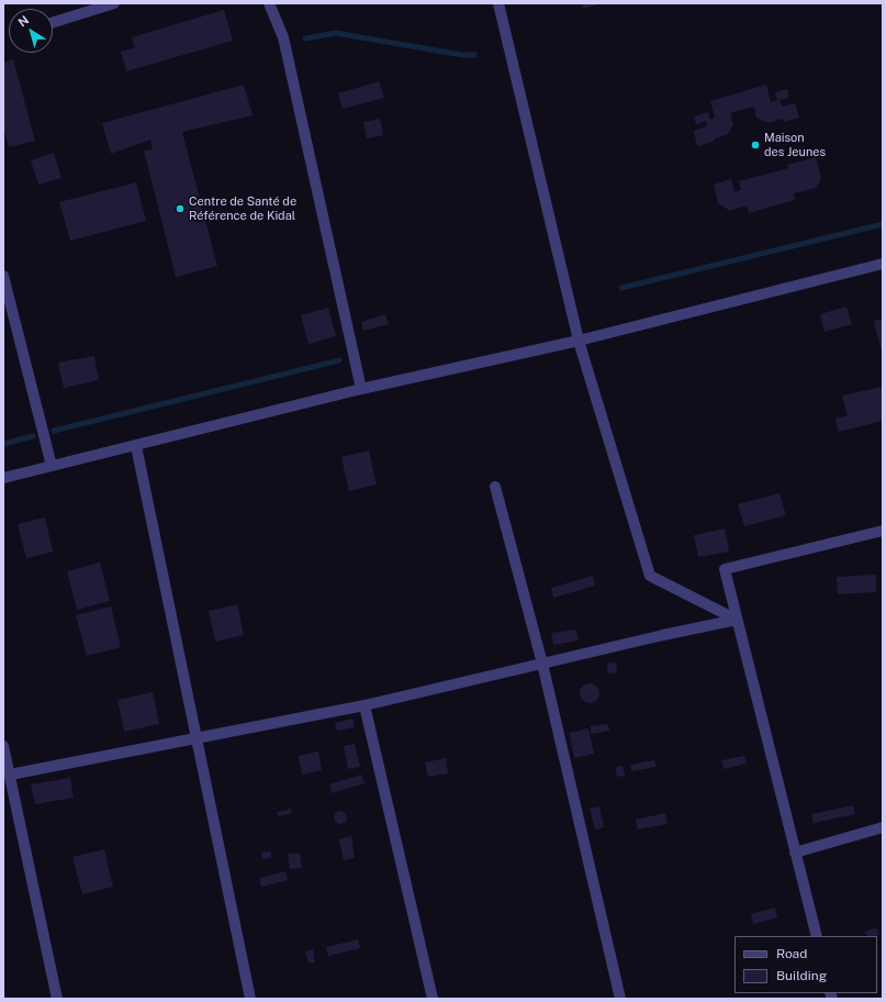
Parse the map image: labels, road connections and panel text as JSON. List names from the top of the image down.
{
  "places": ["Maison des Jeunes", "Centre de Santé de Référence de Kidal"],
  "legend": ["Road", "Building"],
  "north": "top left"
}
